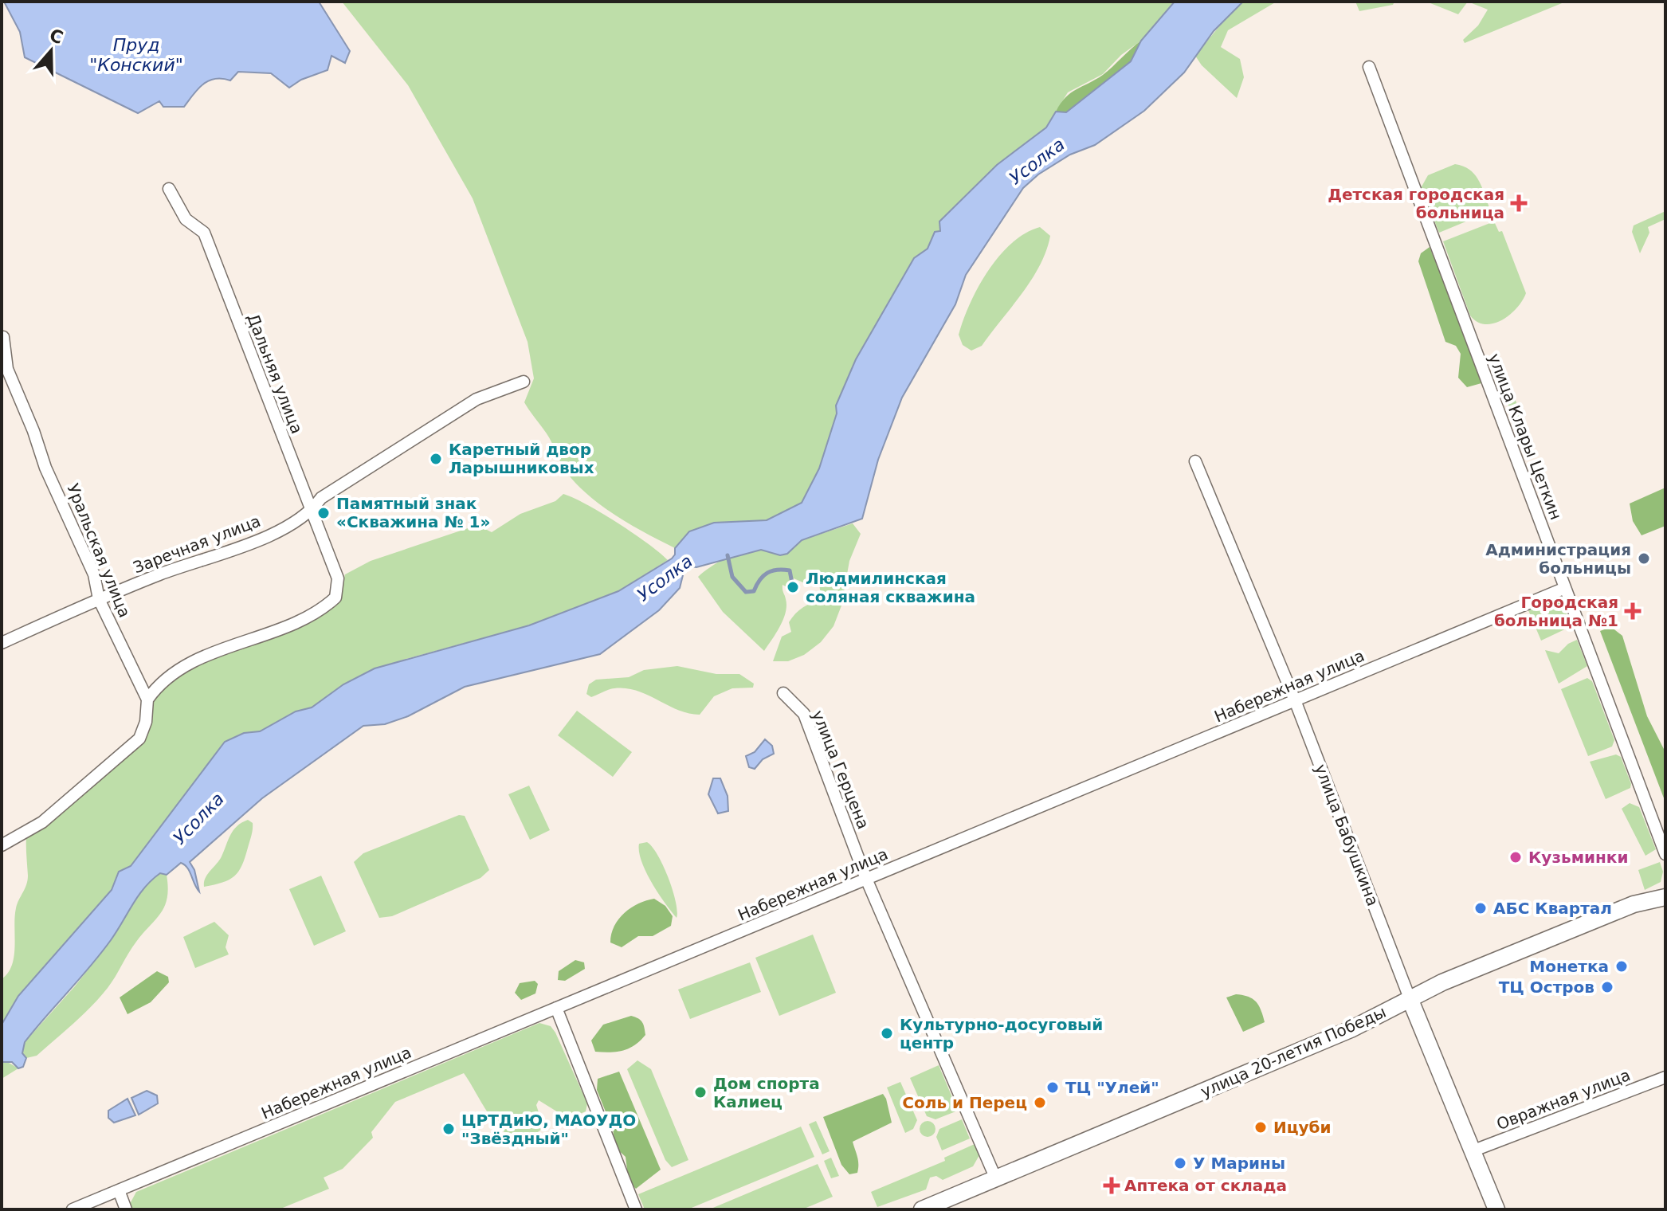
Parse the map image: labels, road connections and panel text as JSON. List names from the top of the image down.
{
  "streets": {
    "street": [
      "Дальняя улица",
      "улица Клары Цеткин",
      "Заречная улица",
      "Уральская улица",
      "Набережная улица",
      "улица Герцена",
      "улица Бабушкина",
      "улица 20-летия Победы",
      "Овражная улица"
    ]
  },
  "crossings": [
    ["Дальняя улица", "Заречная улица"],
    ["Дальняя улица", "Уральская улица"],
    ["улица Клары Цеткин", "Набережная улица"],
    ["Заречная улица", "Уральская улица"],
    ["Набережная улица", "улица Герцена"],
    ["Набережная улица", "улица Бабушкина"],
    ["улица Герцена", "улица 20-летия Победы"],
    ["улица Бабушкина", "улица 20-летия Победы"],
    ["улица Бабушкина", "Овражная улица"]
  ],
  "water": ["Пруд \"Конский\"", "Усолка"],
  "places": {
    "health": ["Детская городская больница", "Городская больница №1", "Аптека от склада"],
    "other": [
      "Каретный двор Ларышниковых",
      "Памятный знак «Скважина № 1»",
      "Администрация больницы",
      "Людмилинская соляная скважина",
      "Кузьминки",
      "АБС Квартал",
      "Монетка",
      "ТЦ Остров",
      "Культурно-досуговый центр",
      "ТЦ \"Улей\"",
      "Дом спорта Калиец",
      "Соль и Перец",
      "Ицуби",
      "ЦРТДиЮ, МАОУДО \"Звёздный\"",
      "У Марины"
    ]
  },
  "north": "top"
}
